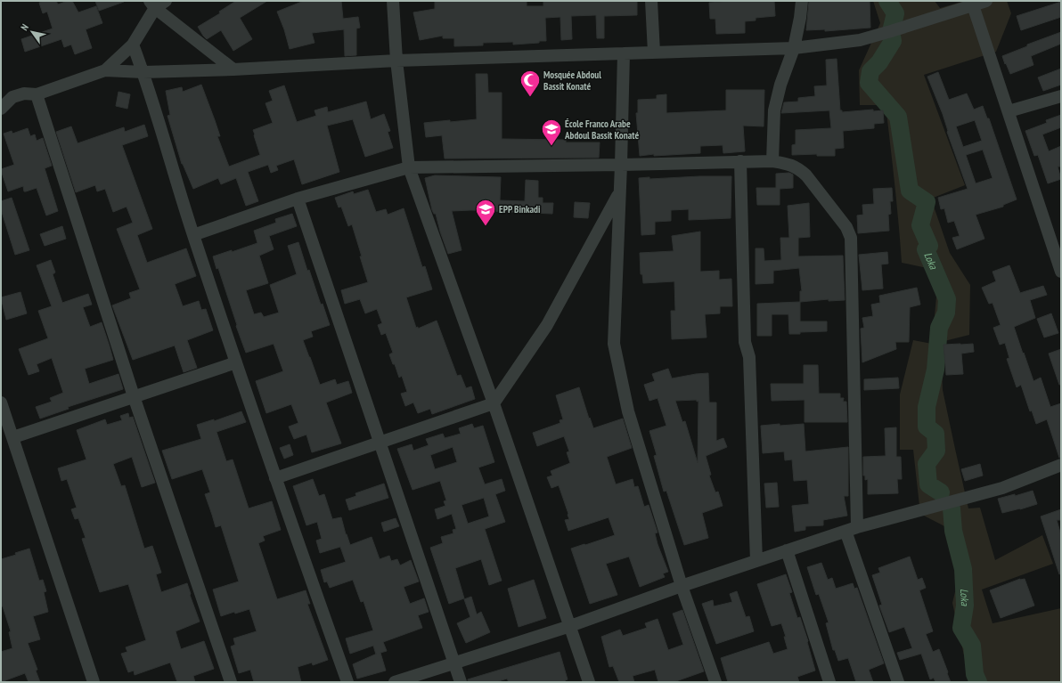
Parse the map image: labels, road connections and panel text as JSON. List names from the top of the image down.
{
  "water": ["Loka"],
  "places": {
    "mosque": ["Mosquée Abdoul Bassit Konaté"],
    "school or university": ["École Franco Arabe Abdoul Bassit Konaté", "EPP Binkadi"]
  },
  "north": "top left"
}
